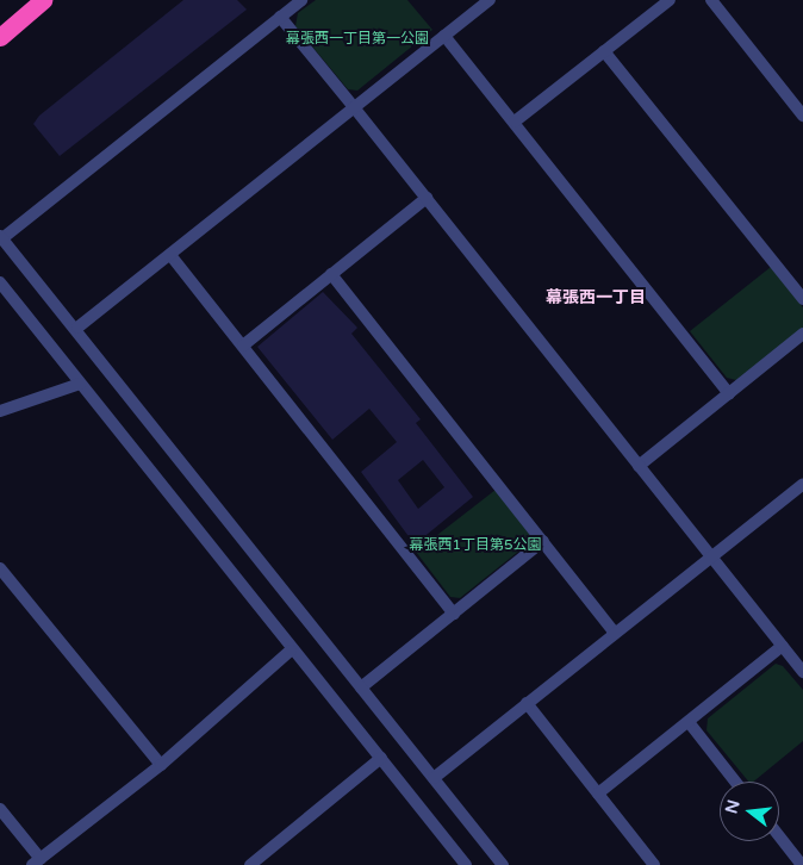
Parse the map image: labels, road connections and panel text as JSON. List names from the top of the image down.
{
  "districts": ["幕張西一丁目"],
  "parks": ["幕張西一丁目第一公園", "幕張西1丁目第5公園"],
  "north": "left"
}
